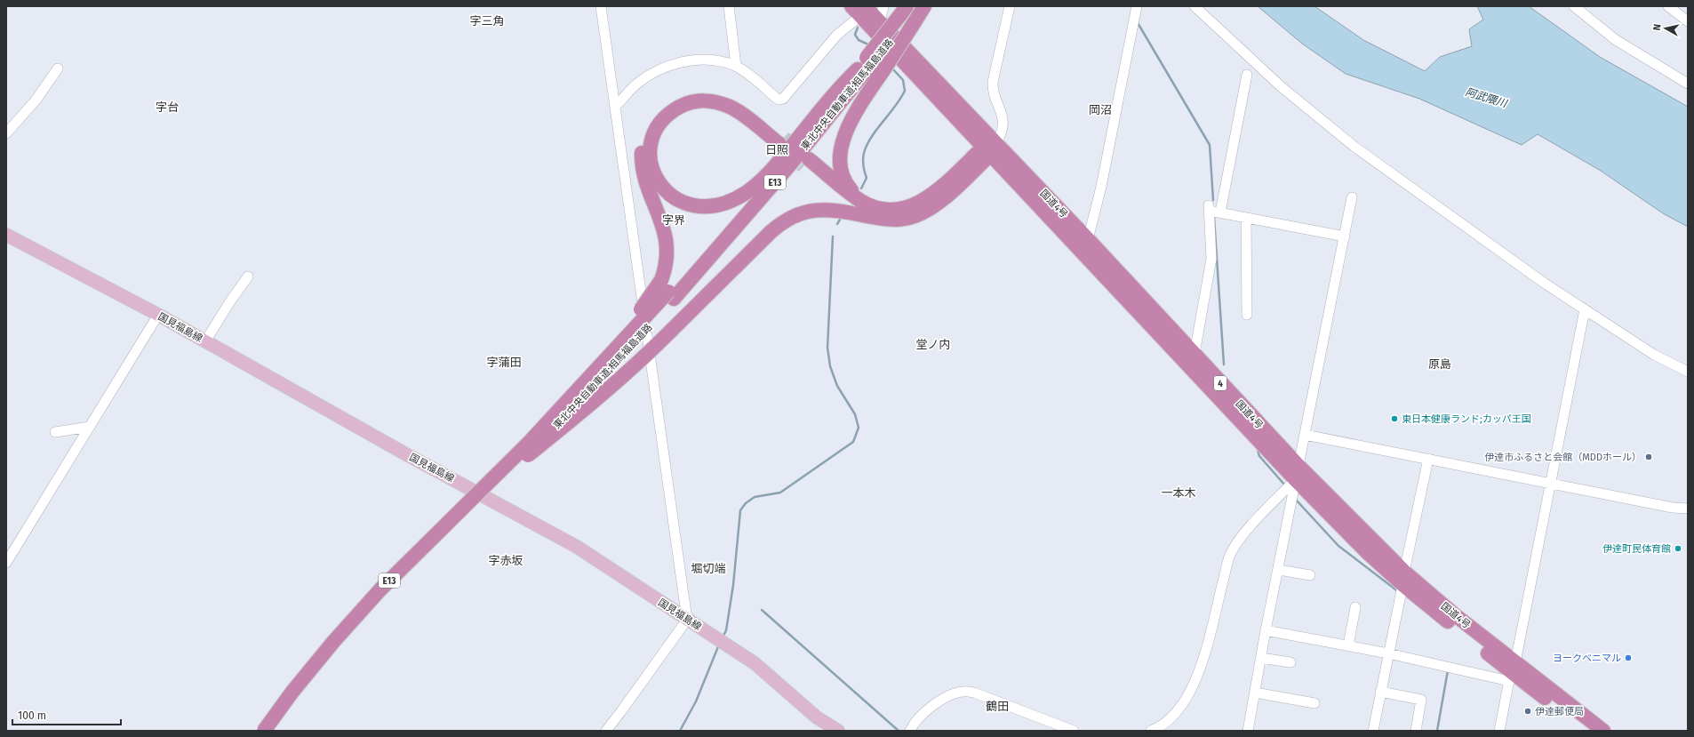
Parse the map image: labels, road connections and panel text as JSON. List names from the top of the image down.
{
  "streets": {
    "highway": [
      "東北中央自動車道;相馬福島道路",
      "E13",
      "国道4号",
      "4"
    ],
    "main road": ["国見福島線"]
  },
  "districts": [
    "字三角",
    "字台",
    "岡沼",
    "日照",
    "字界",
    "堂ノ内",
    "字蒲田",
    "原島",
    "一本木",
    "字赤坂",
    "堀切端",
    "鶴田"
  ],
  "water": ["阿武隈川"],
  "places": [
    "東日本健康ランド;カッパ王国",
    "伊達市ふるさと会館（MDDホール）",
    "伊達町民体育館",
    "ヨークベニマル",
    "伊達郵便局"
  ],
  "scale_bar": "100 m",
  "north": "left"
}
